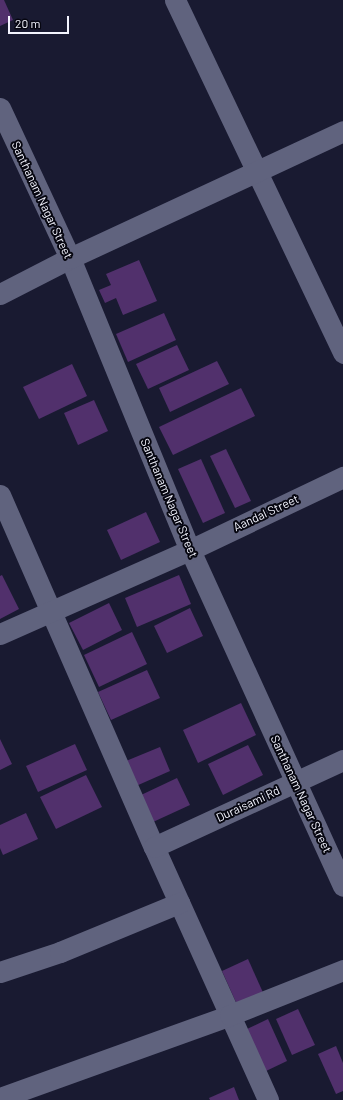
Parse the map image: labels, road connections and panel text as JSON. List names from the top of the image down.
{
  "streets": {
    "street": ["Santhanam Nagar Street", "Aandal Street", "Duraisami Rd"]
  },
  "crossings": [
    ["Santhanam Nagar Street", "Aandal Street"],
    ["Santhanam Nagar Street", "Duraisami Rd"]
  ],
  "scale_bar": "20 m"
}
